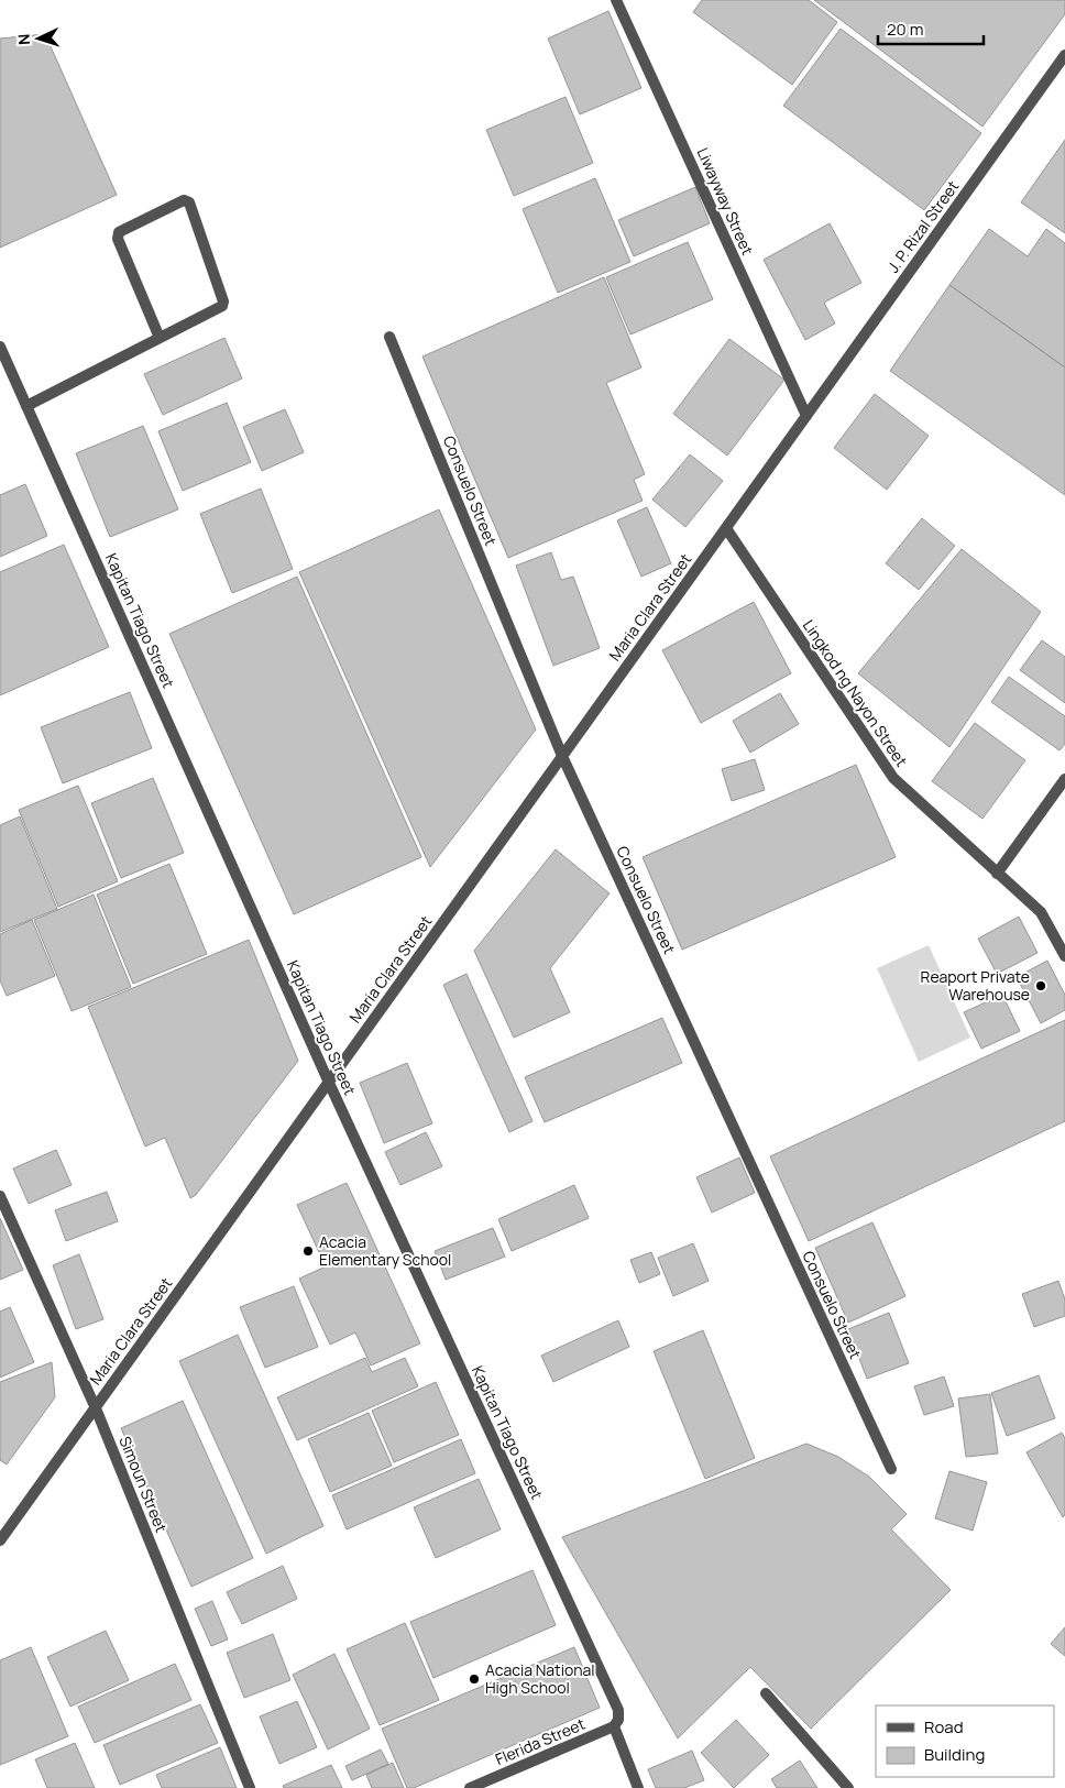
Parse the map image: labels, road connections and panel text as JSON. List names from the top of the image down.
{
  "streets": {
    "street": [
      "Liwayway Street",
      "J. P. Rizal Street",
      "Consuelo Street",
      "Maria Clara Street",
      "Kapitan Tiago Street",
      "Lingkod ng Nayon Street",
      "Simoun Street",
      "Flerida Street"
    ]
  },
  "crossings": [
    ["Liwayway Street", "J. P. Rizal Street"],
    ["Liwayway Street", "Maria Clara Street"],
    ["J. P. Rizal Street", "Maria Clara Street"],
    ["Consuelo Street", "Maria Clara Street"],
    ["Maria Clara Street", "Kapitan Tiago Street"],
    ["Maria Clara Street", "Lingkod ng Nayon Street"],
    ["Maria Clara Street", "Simoun Street"],
    ["Kapitan Tiago Street", "Flerida Street"]
  ],
  "places": ["Reaport Private Warehouse", "Acacia Elementary School", "Acacia National High School"],
  "legend": ["Road", "Building"],
  "scale_bar": "20 m",
  "north": "left"
}
